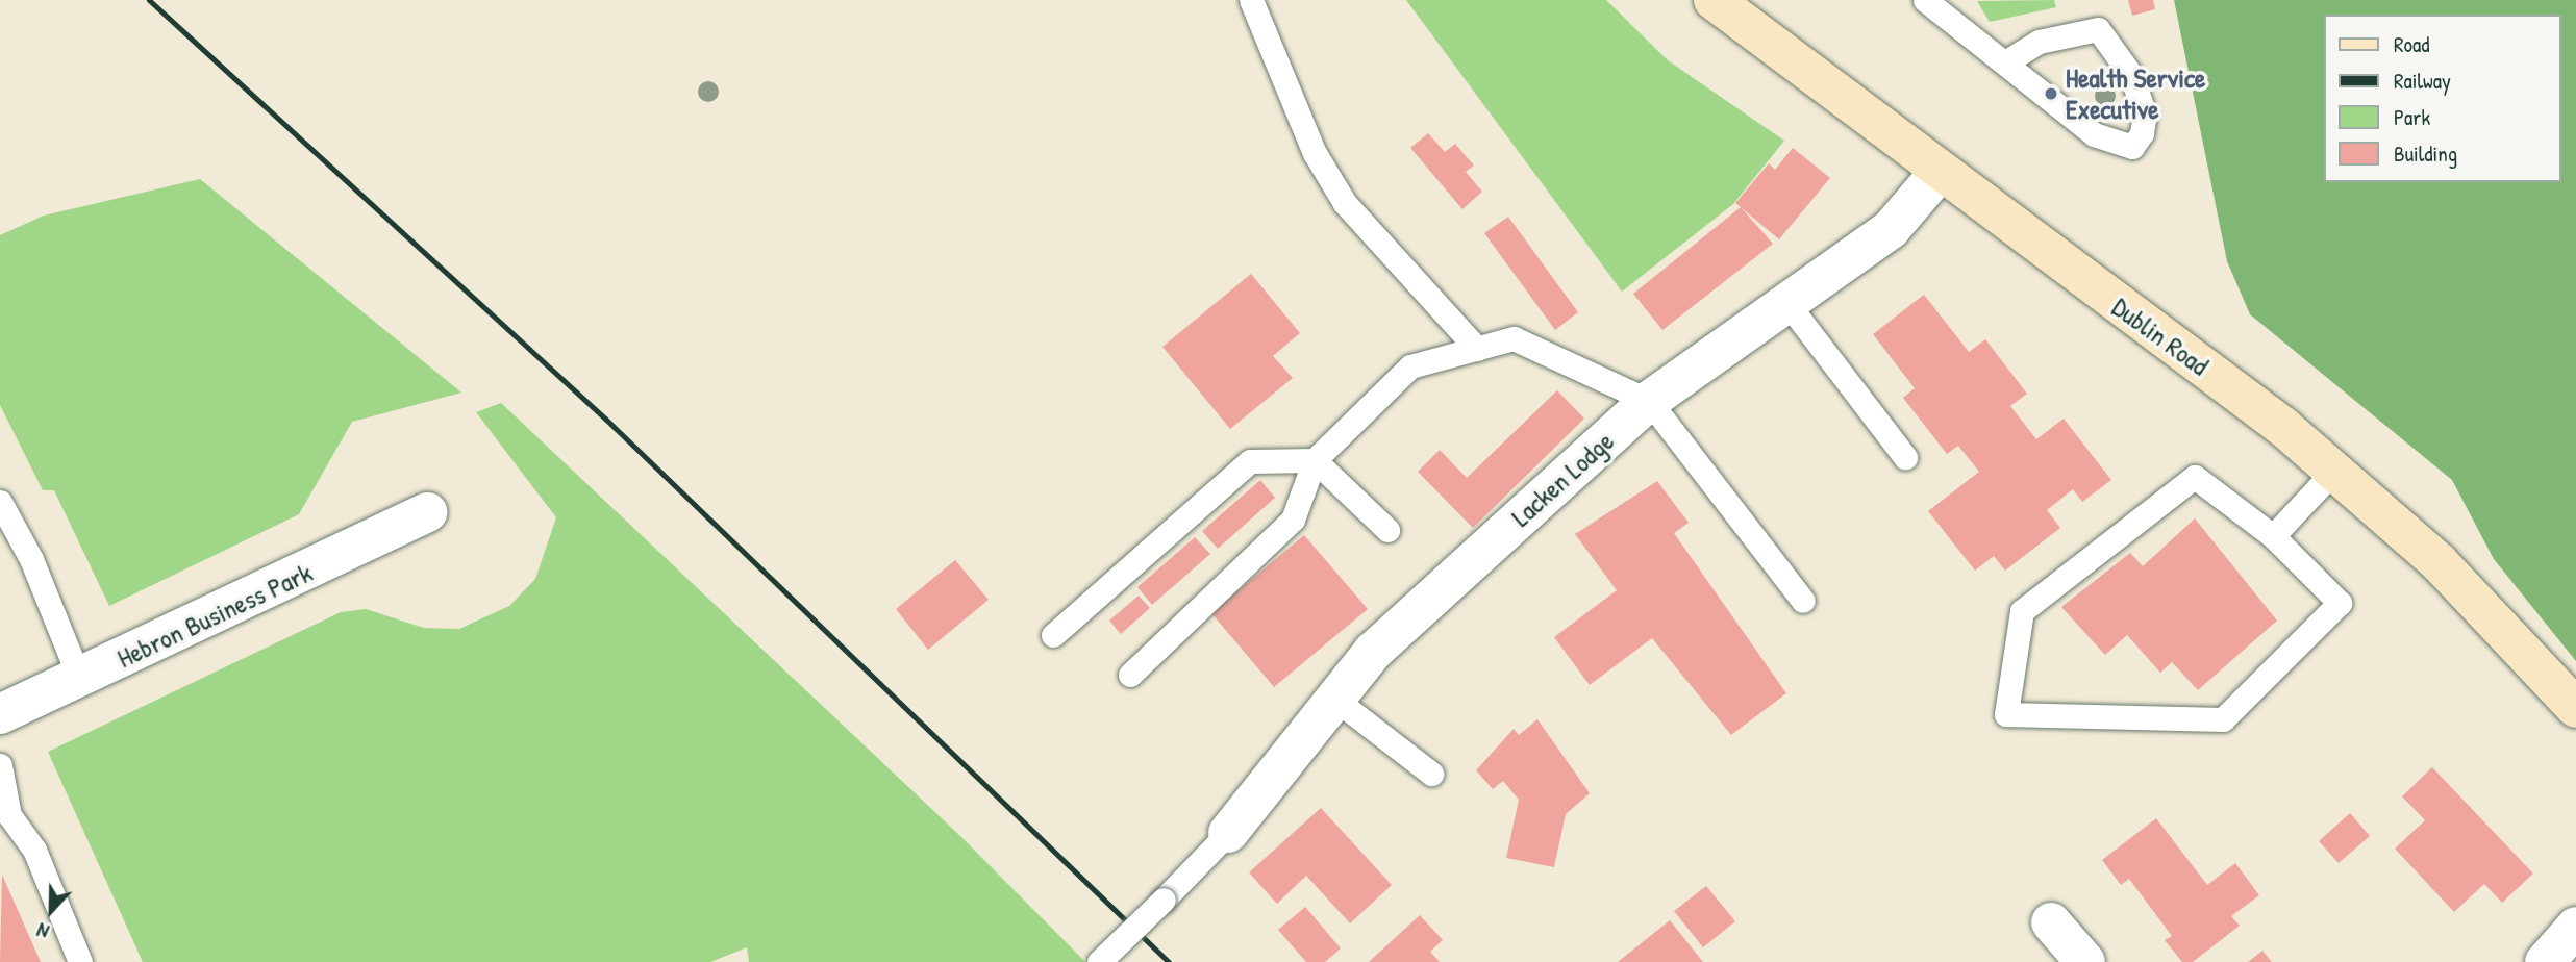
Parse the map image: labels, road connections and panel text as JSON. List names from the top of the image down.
{
  "streets": {
    "main road": ["Dublin Road"],
    "street": ["Lacken Lodge", "Hebron Business Park"]
  },
  "crossings": [
    ["Dublin Road", "Lacken Lodge"]
  ],
  "places": ["Health Service Executive"],
  "legend": [
    "Road",
    "Railway",
    "Park",
    "Building"
  ],
  "north": "bottom"
}
